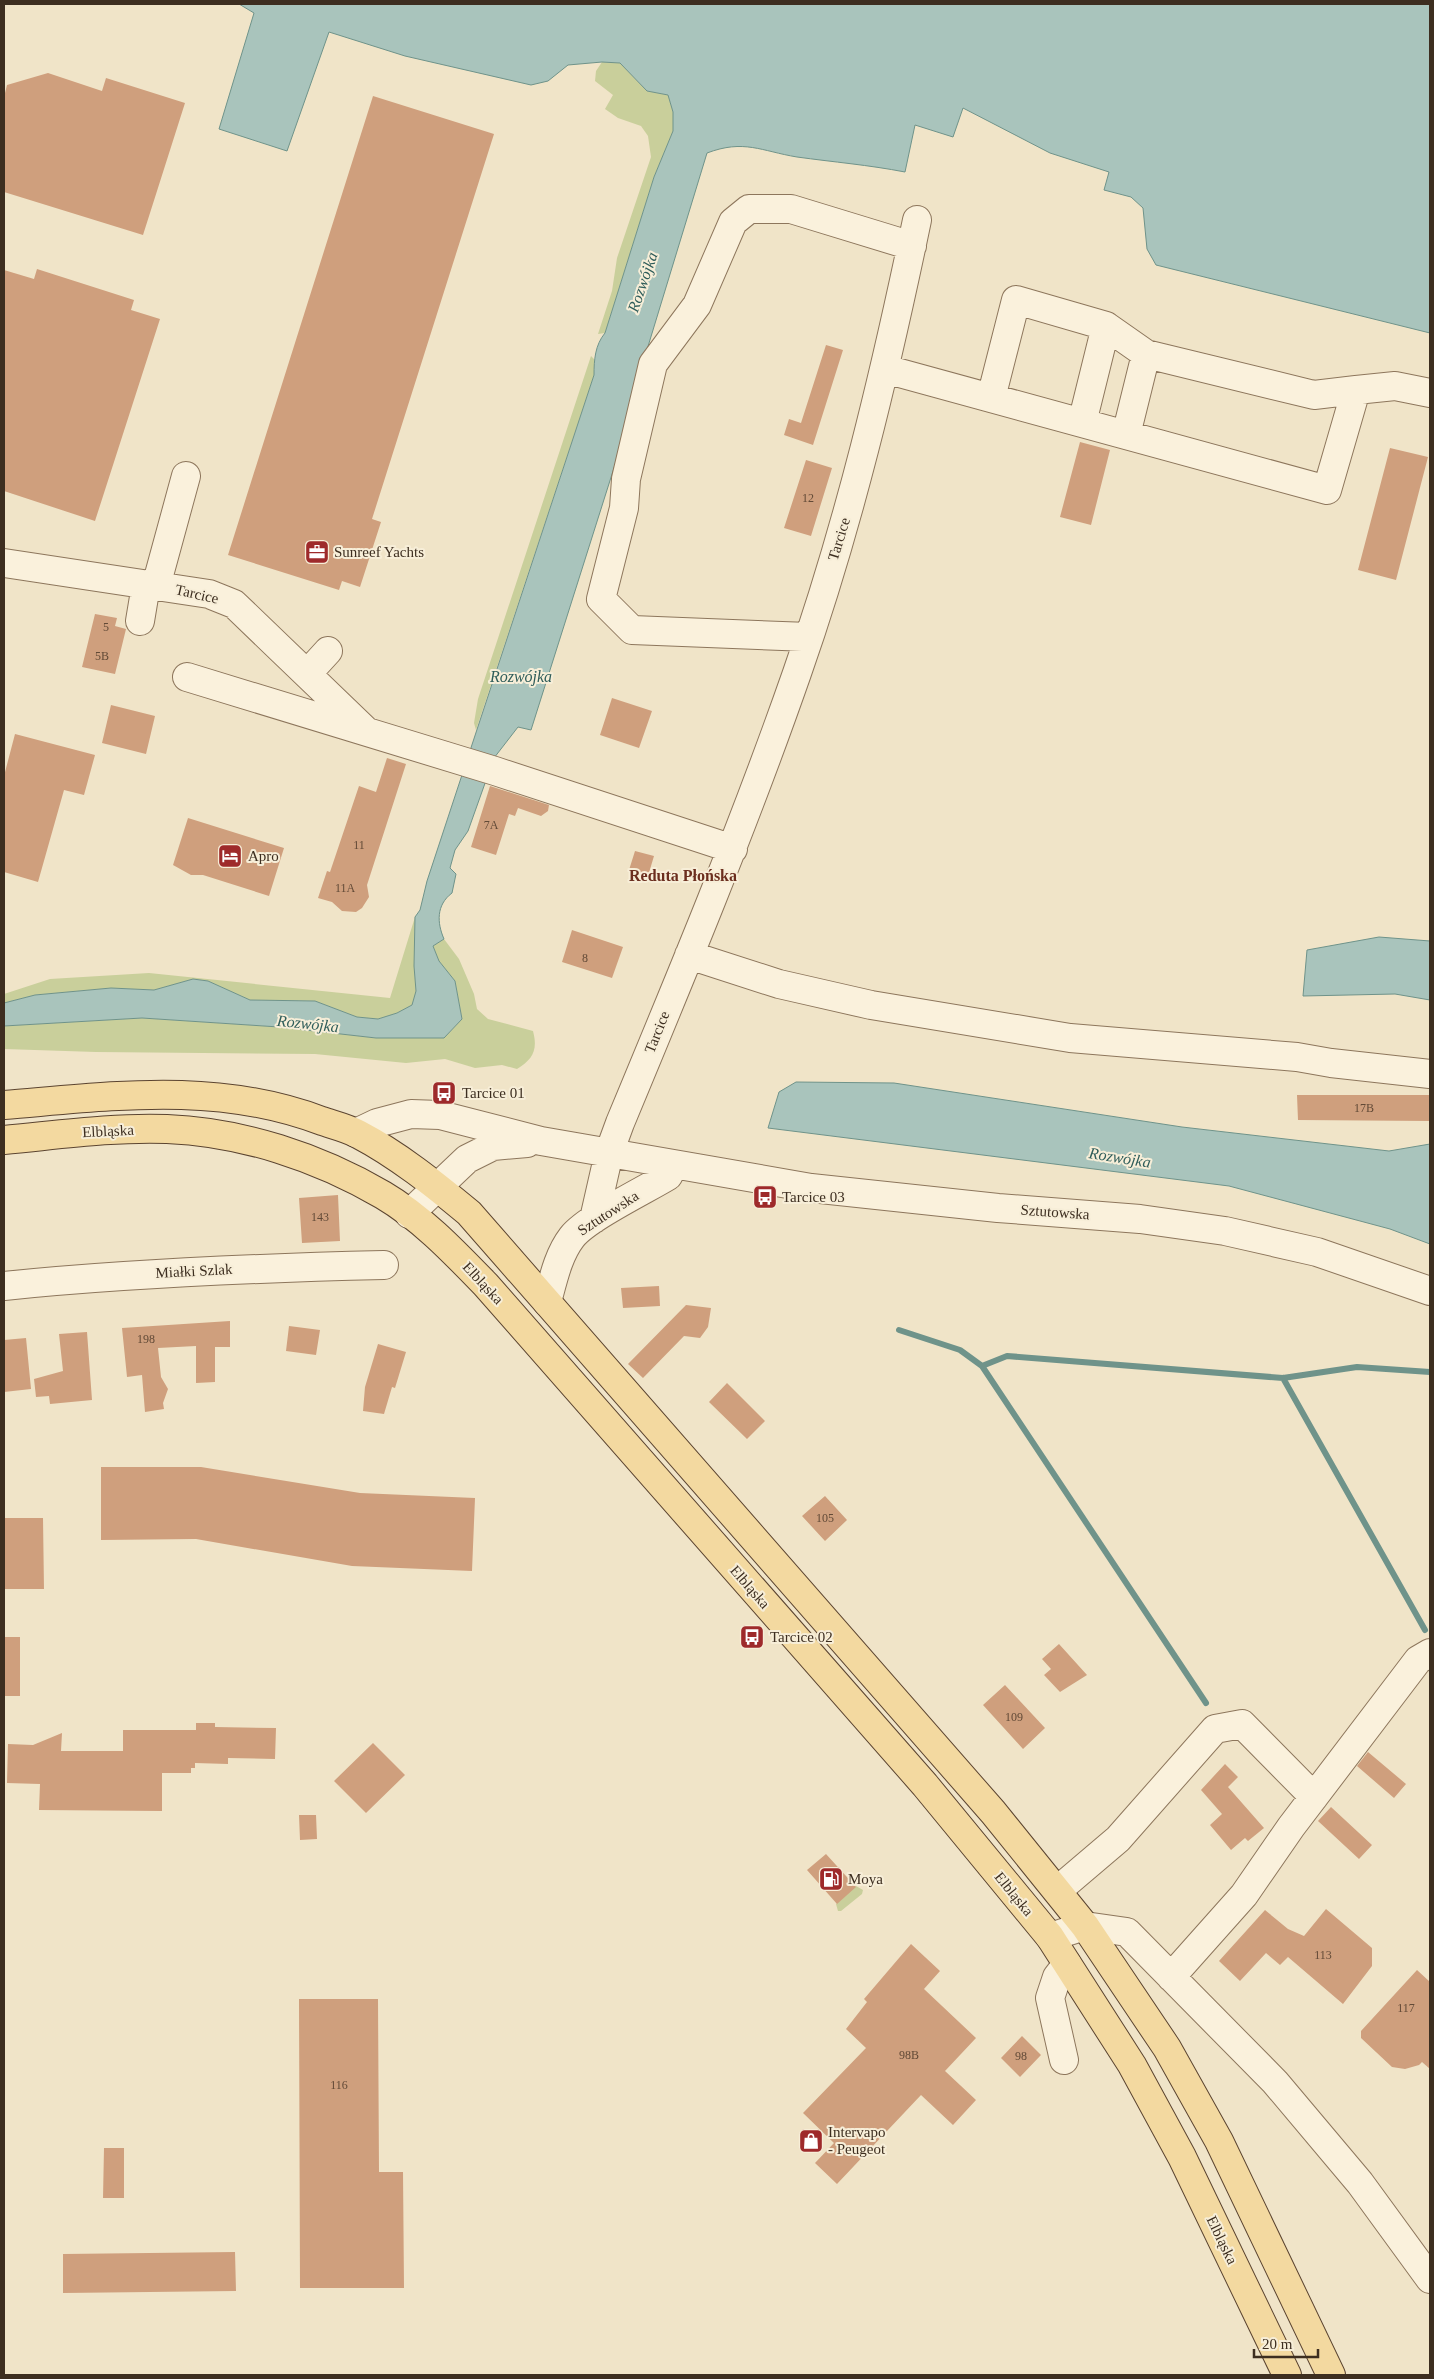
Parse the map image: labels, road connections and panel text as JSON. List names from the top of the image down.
{
  "streets": {
    "main road": ["Elbląska"],
    "street": ["Tarcice", "Sztutowska", "Miałki Szlak"]
  },
  "crossings": [
    ["Tarcice", "Sztutowska"],
    ["Elbląska", "Sztutowska"]
  ],
  "districts": ["Reduta Płońska"],
  "water": ["Rozwójka"],
  "places": {
    "office": ["Sunreef Yachts"],
    "hotel": ["Apro"],
    "bus stop": ["Tarcice 01", "Tarcice 03", "Tarcice 02"],
    "fuel station": ["Moya"],
    "shop": ["Intervapo - Peugeot"]
  },
  "house_numbers": [
    "12",
    "5",
    "5B",
    "7A",
    "11",
    "11A",
    "8",
    "17B",
    "143",
    "198",
    "105",
    "109",
    "113",
    "117",
    "98B",
    "98",
    "116"
  ],
  "scale_bar": "20 m"
}
